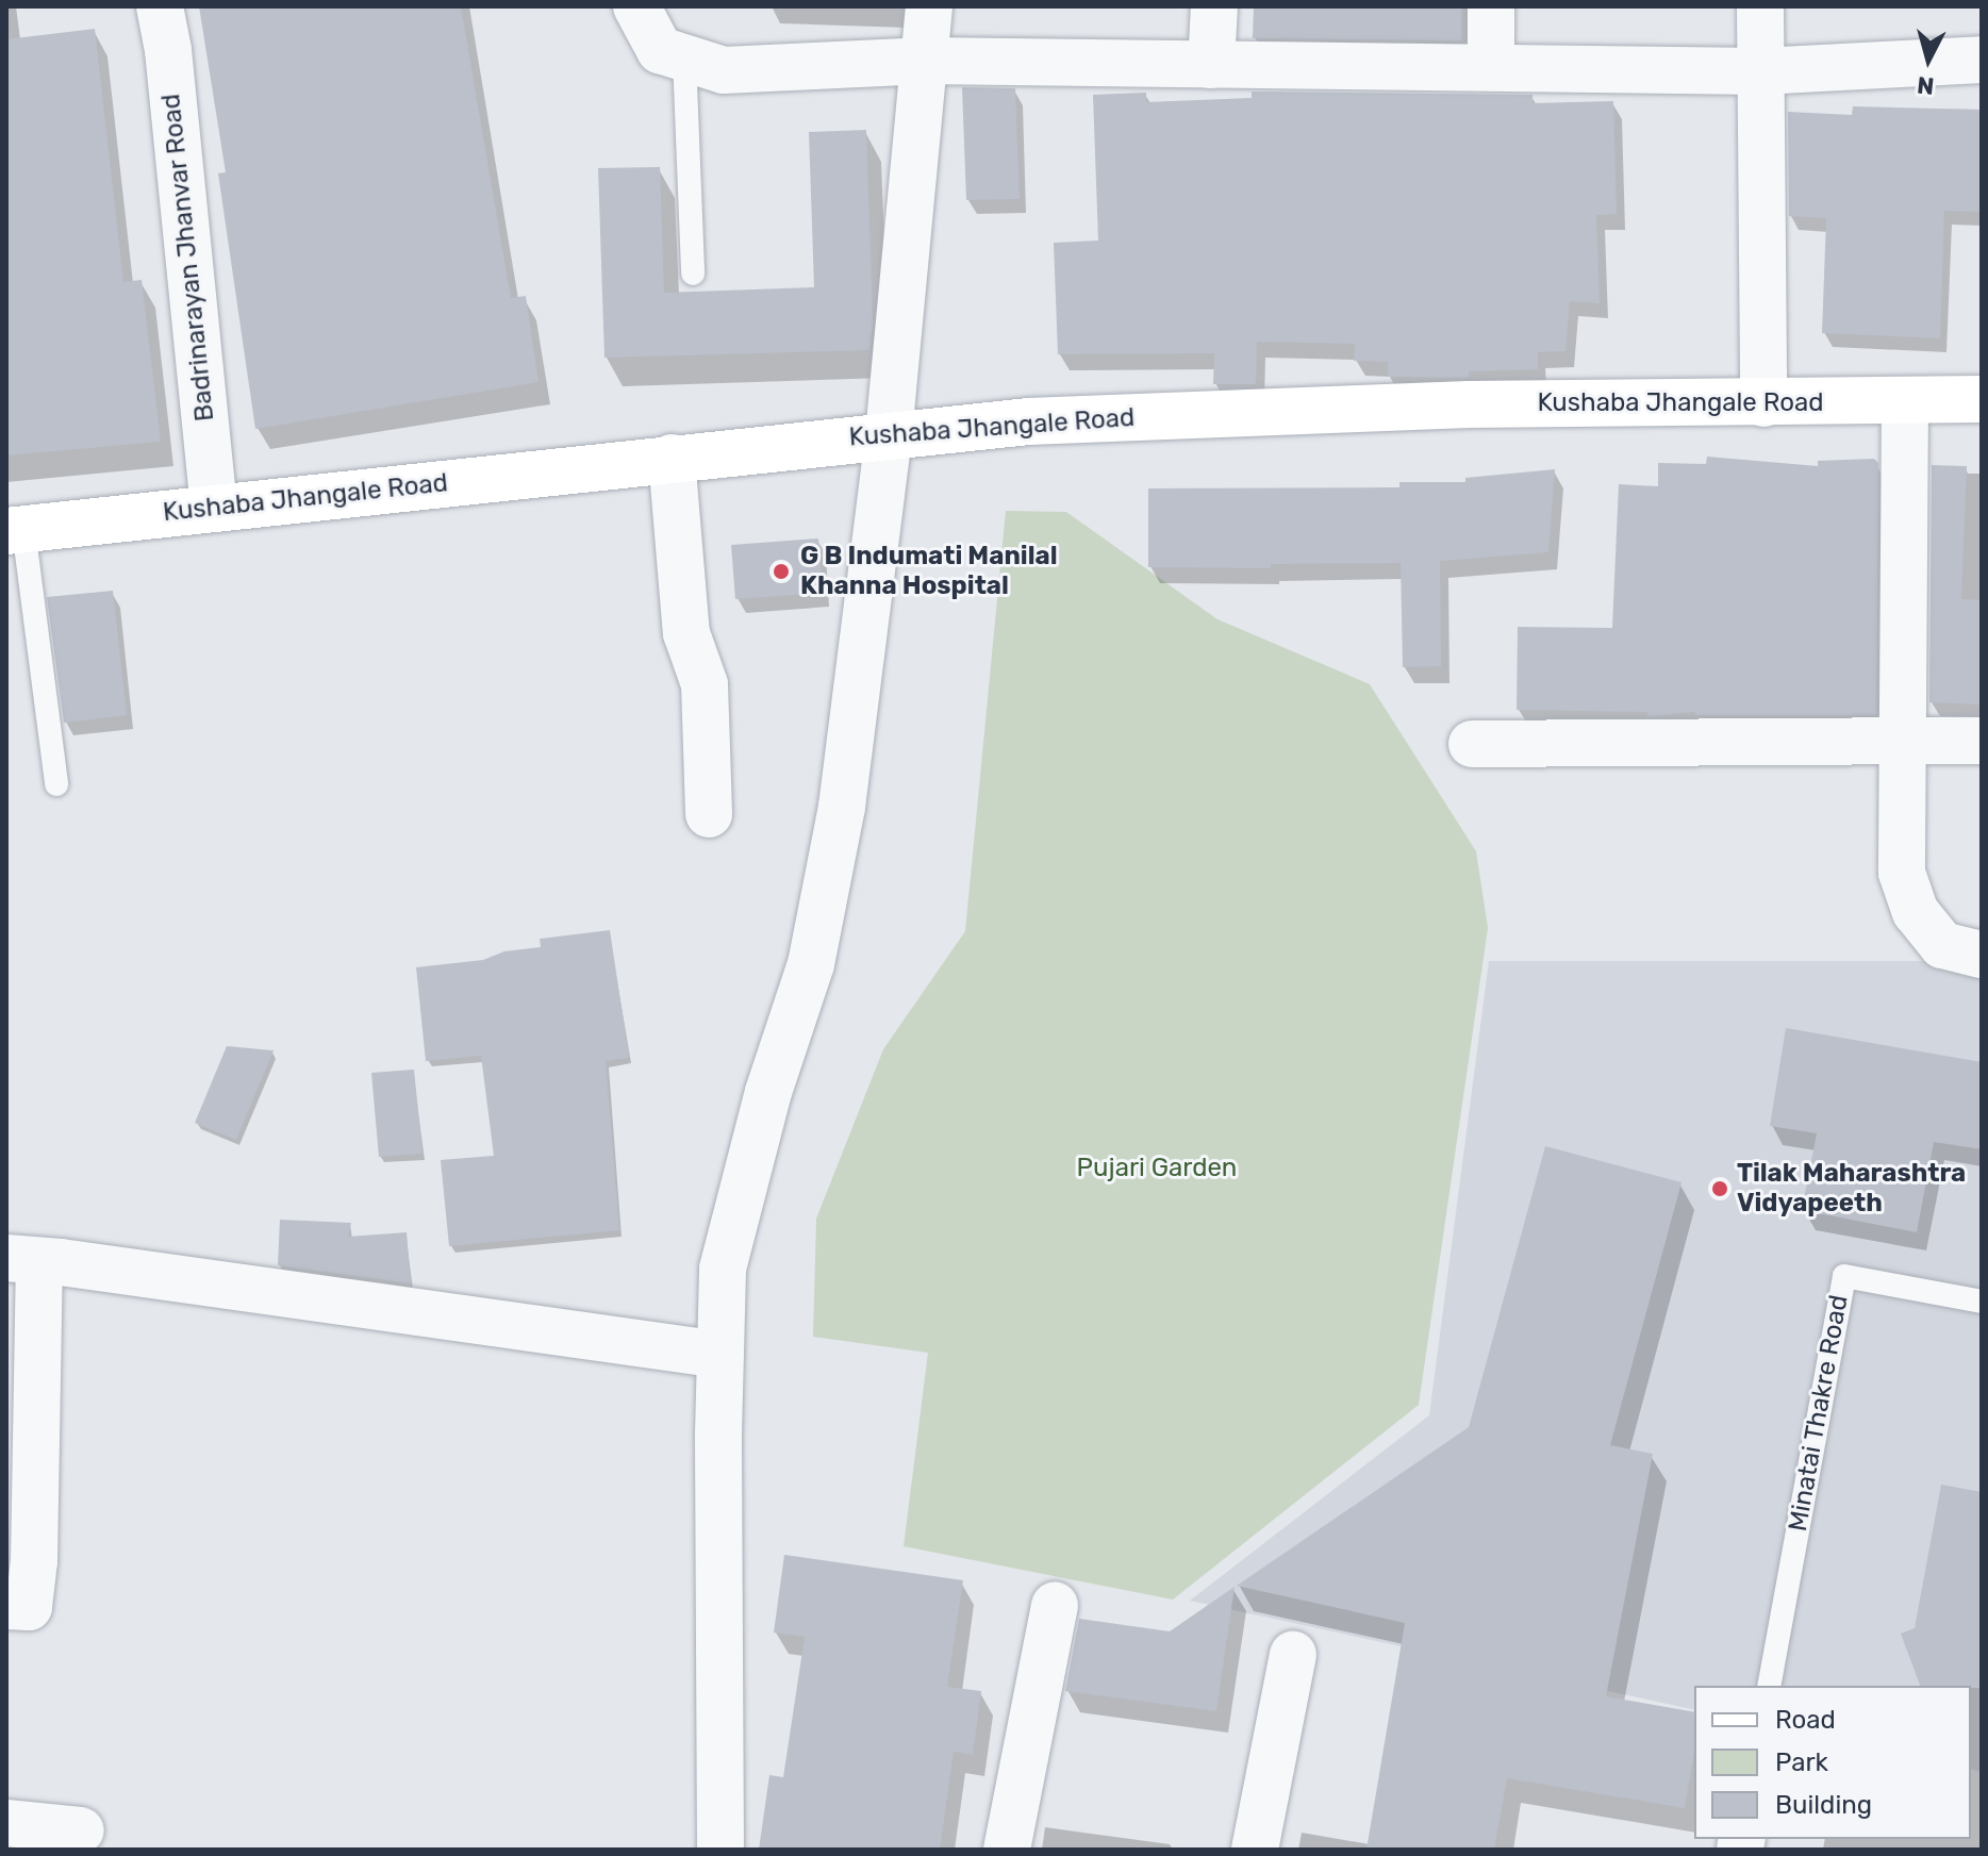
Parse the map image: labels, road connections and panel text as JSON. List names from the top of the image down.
{
  "streets": {
    "street": ["Badrinarayan Jhanvar Road", "Kushaba Jhangale Road"],
    "lane": ["Minatai Thakre Road"]
  },
  "crossings": [
    ["Badrinarayan Jhanvar Road", "Kushaba Jhangale Road"]
  ],
  "parks": ["Pujari Garden"],
  "places": ["G B Indumati Manilal Khanna Hospital", "Tilak Maharashtra Vidyapeeth"],
  "legend": ["Road", "Park", "Building"],
  "north": "bottom"
}
